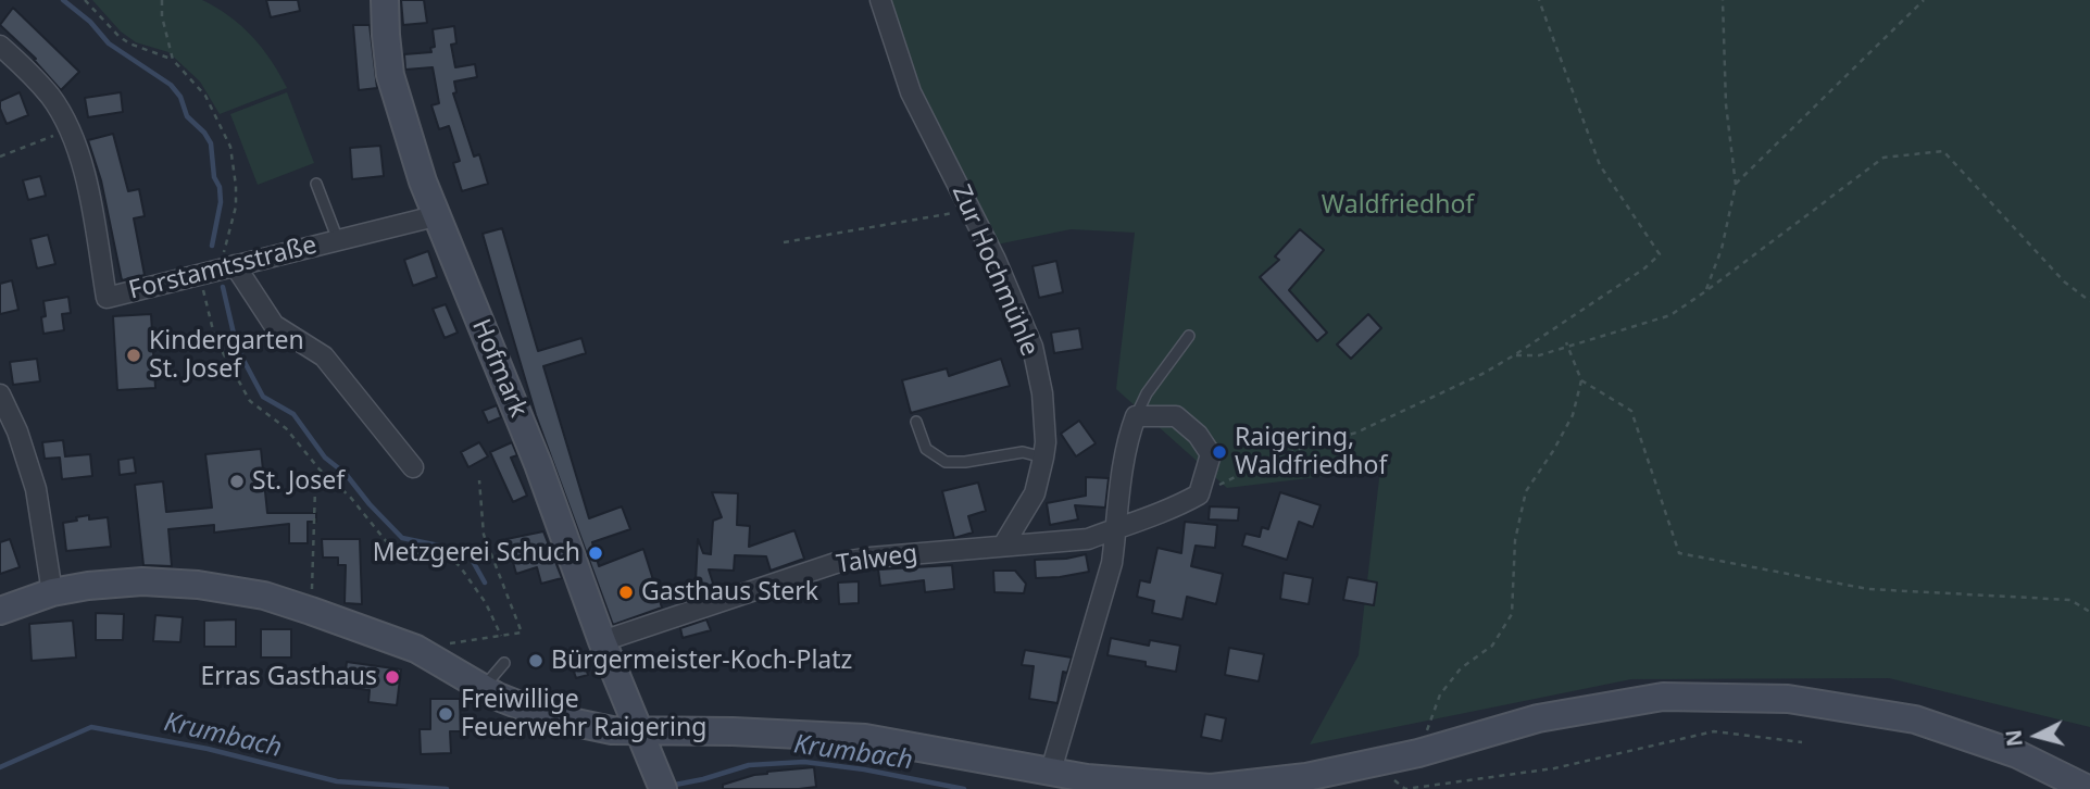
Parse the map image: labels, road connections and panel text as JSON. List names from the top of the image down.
{
  "streets": {
    "main road": ["Hofmark"],
    "street": ["Forstamtsstraße", "Zur Hochmühle", "Talweg"]
  },
  "crossings": [
    ["Forstamtsstraße", "Hofmark"],
    ["Zur Hochmühle", "Talweg"],
    ["Hofmark", "Talweg"]
  ],
  "water": ["Krumbach"],
  "parks": ["Waldfriedhof"],
  "places": [
    "Kindergarten St. Josef",
    "Raigering, Waldfriedhof",
    "St. Josef",
    "Metzgerei Schuch",
    "Gasthaus Sterk",
    "Bürgermeister-Koch-Platz",
    "Erras Gasthaus",
    "Freiwillige Feuerwehr Raigering"
  ],
  "north": "left"
}
